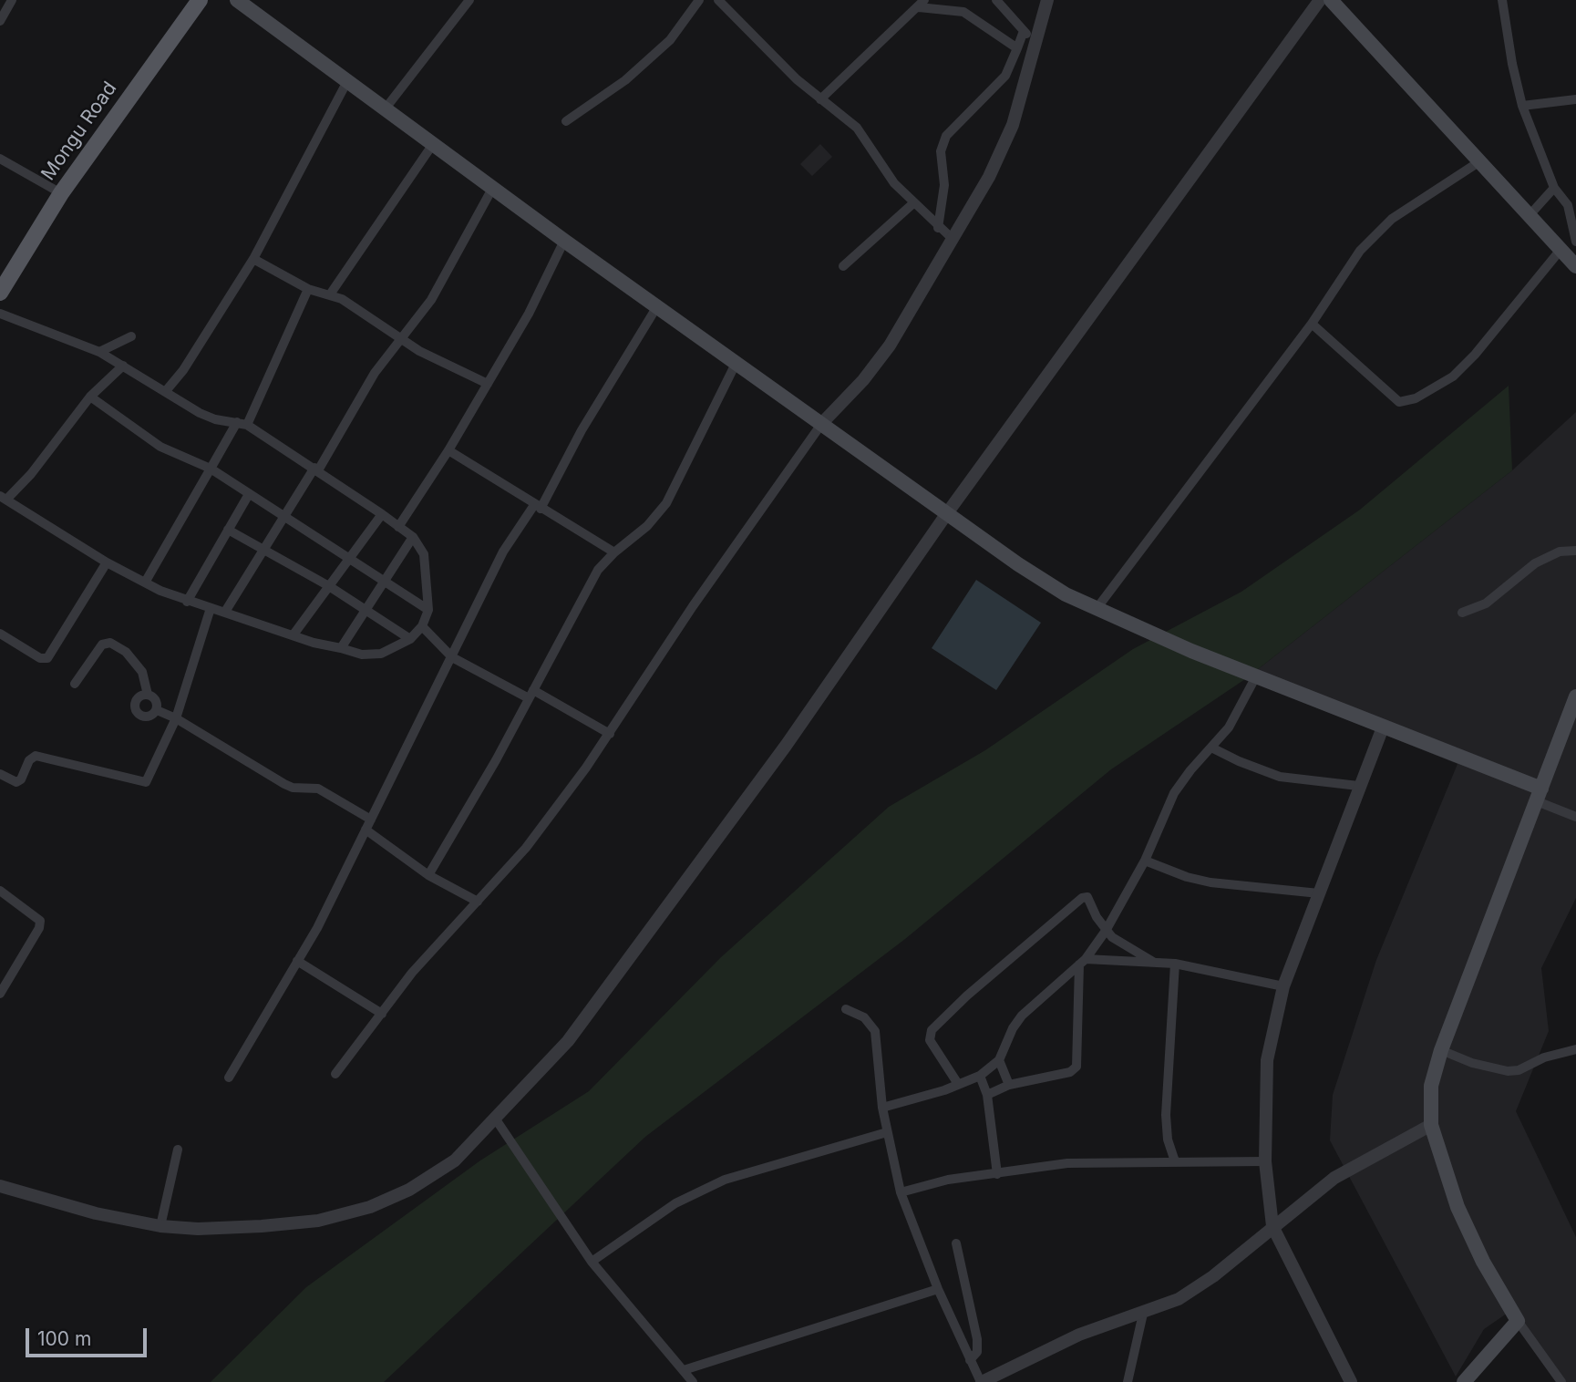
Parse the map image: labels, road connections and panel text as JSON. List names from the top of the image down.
{
  "streets": {
    "main road": ["Mongu Road"]
  },
  "scale_bar": "100 m"
}
